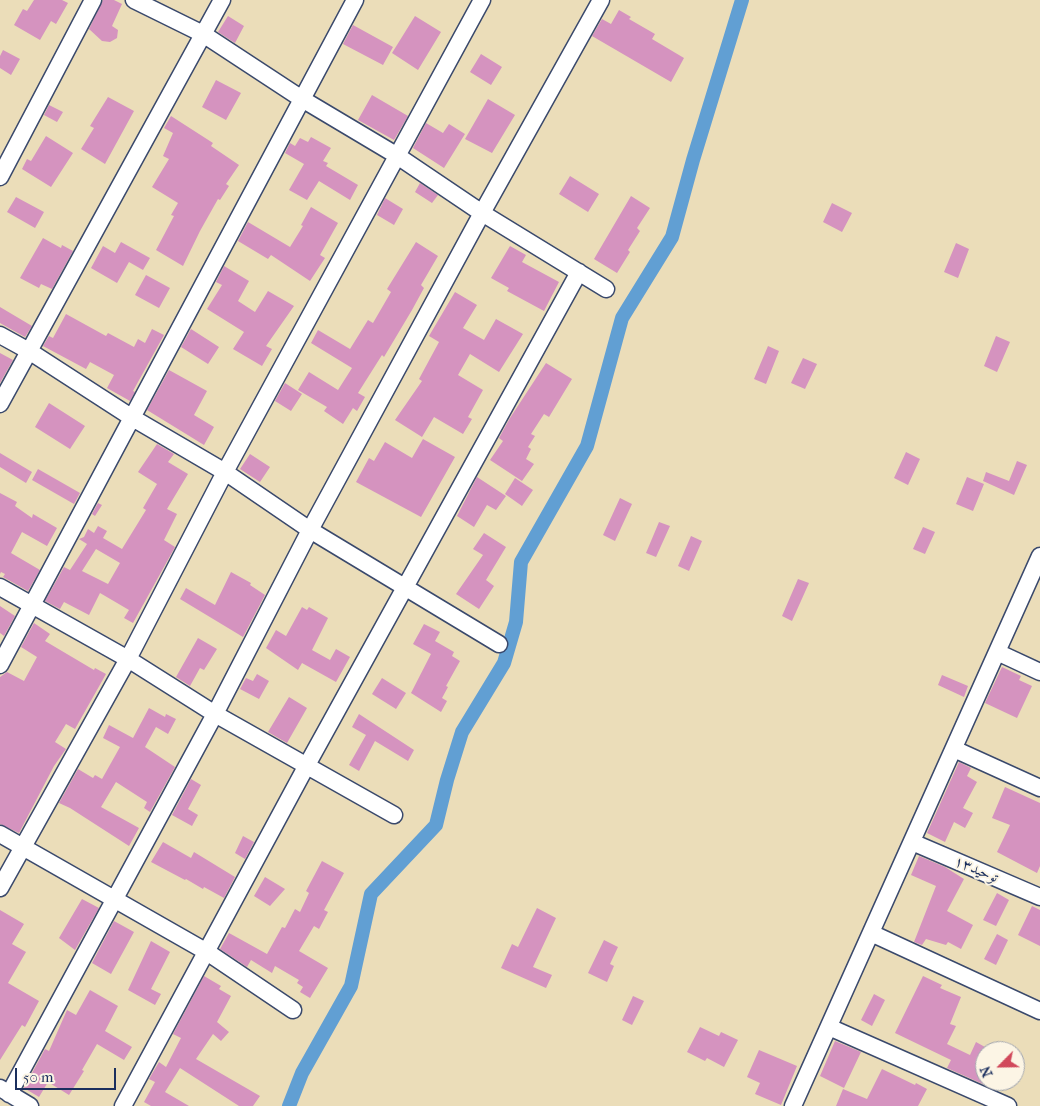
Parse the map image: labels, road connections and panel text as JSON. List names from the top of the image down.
{
  "streets": {
    "street": ["توحید۱۳"]
  },
  "scale_bar": "50 m",
  "north": "bottom left"
}
